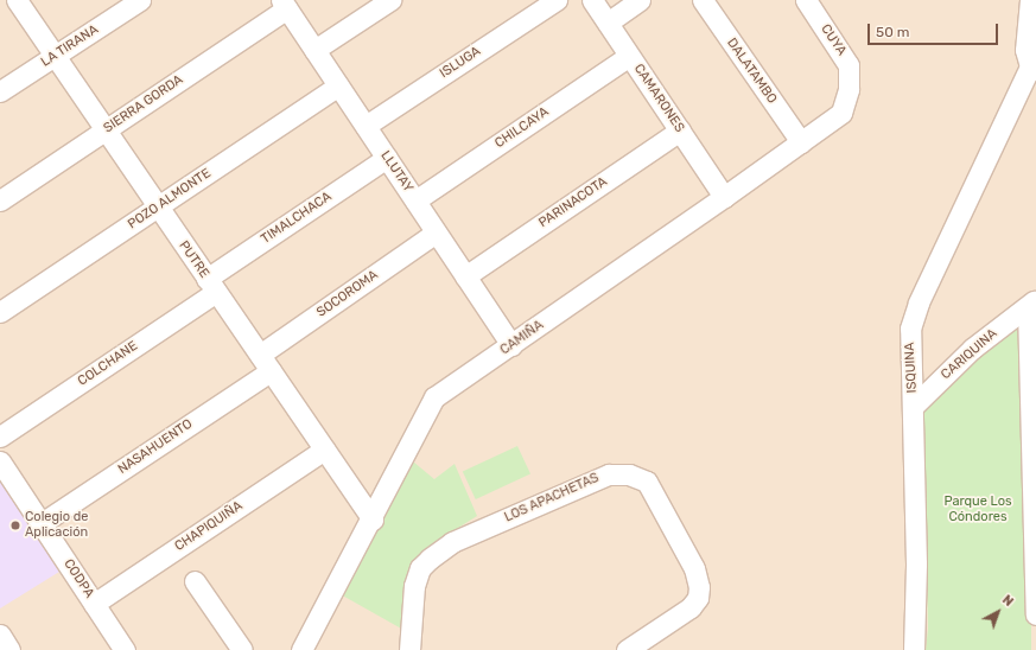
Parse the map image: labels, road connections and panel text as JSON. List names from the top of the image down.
{
  "streets": {
    "street": [
      "CUYA",
      "LA TIRANA",
      "ISLUGA",
      "DALATAMBO",
      "CAMARONES",
      "SIERRA GORDA",
      "CHILCAYA",
      "LLUTAY",
      "POZO ALMONTE",
      "PARINACOTA",
      "TIMALCHACA",
      "PUTRE",
      "SOCOROMA",
      "CAMIÑA",
      "CARIQUINA",
      "COLCHANE",
      "ISQUINA",
      "NASAHUENTO",
      "LOS APACHETAS",
      "CHAPIQUIÑA",
      "CODPA"
    ]
  },
  "crossings": [
    ["CUYA", "CAMIÑA"],
    ["LA TIRANA", "PUTRE"],
    ["ISLUGA", "LLUTAY"],
    ["DALATAMBO", "CAMIÑA"],
    ["CAMARONES", "CHILCAYA"],
    ["CAMARONES", "PARINACOTA"],
    ["CAMARONES", "CAMIÑA"],
    ["SIERRA GORDA", "LLUTAY"],
    ["SIERRA GORDA", "PUTRE"],
    ["CHILCAYA", "LLUTAY"],
    ["LLUTAY", "POZO ALMONTE"],
    ["LLUTAY", "PARINACOTA"],
    ["LLUTAY", "TIMALCHACA"],
    ["LLUTAY", "SOCOROMA"],
    ["LLUTAY", "CAMIÑA"],
    ["POZO ALMONTE", "PUTRE"],
    ["TIMALCHACA", "PUTRE"],
    ["TIMALCHACA", "COLCHANE"],
    ["PUTRE", "SOCOROMA"],
    ["PUTRE", "CAMIÑA"],
    ["PUTRE", "COLCHANE"],
    ["PUTRE", "NASAHUENTO"],
    ["PUTRE", "CHAPIQUIÑA"],
    ["SOCOROMA", "NASAHUENTO"],
    ["CARIQUINA", "ISQUINA"],
    ["NASAHUENTO", "CODPA"],
    ["CHAPIQUIÑA", "CODPA"]
  ],
  "parks": ["Parque Los Cóndores"],
  "places": ["Colegio de Aplicación"],
  "scale_bar": "50 m",
  "north": "top right"
}
